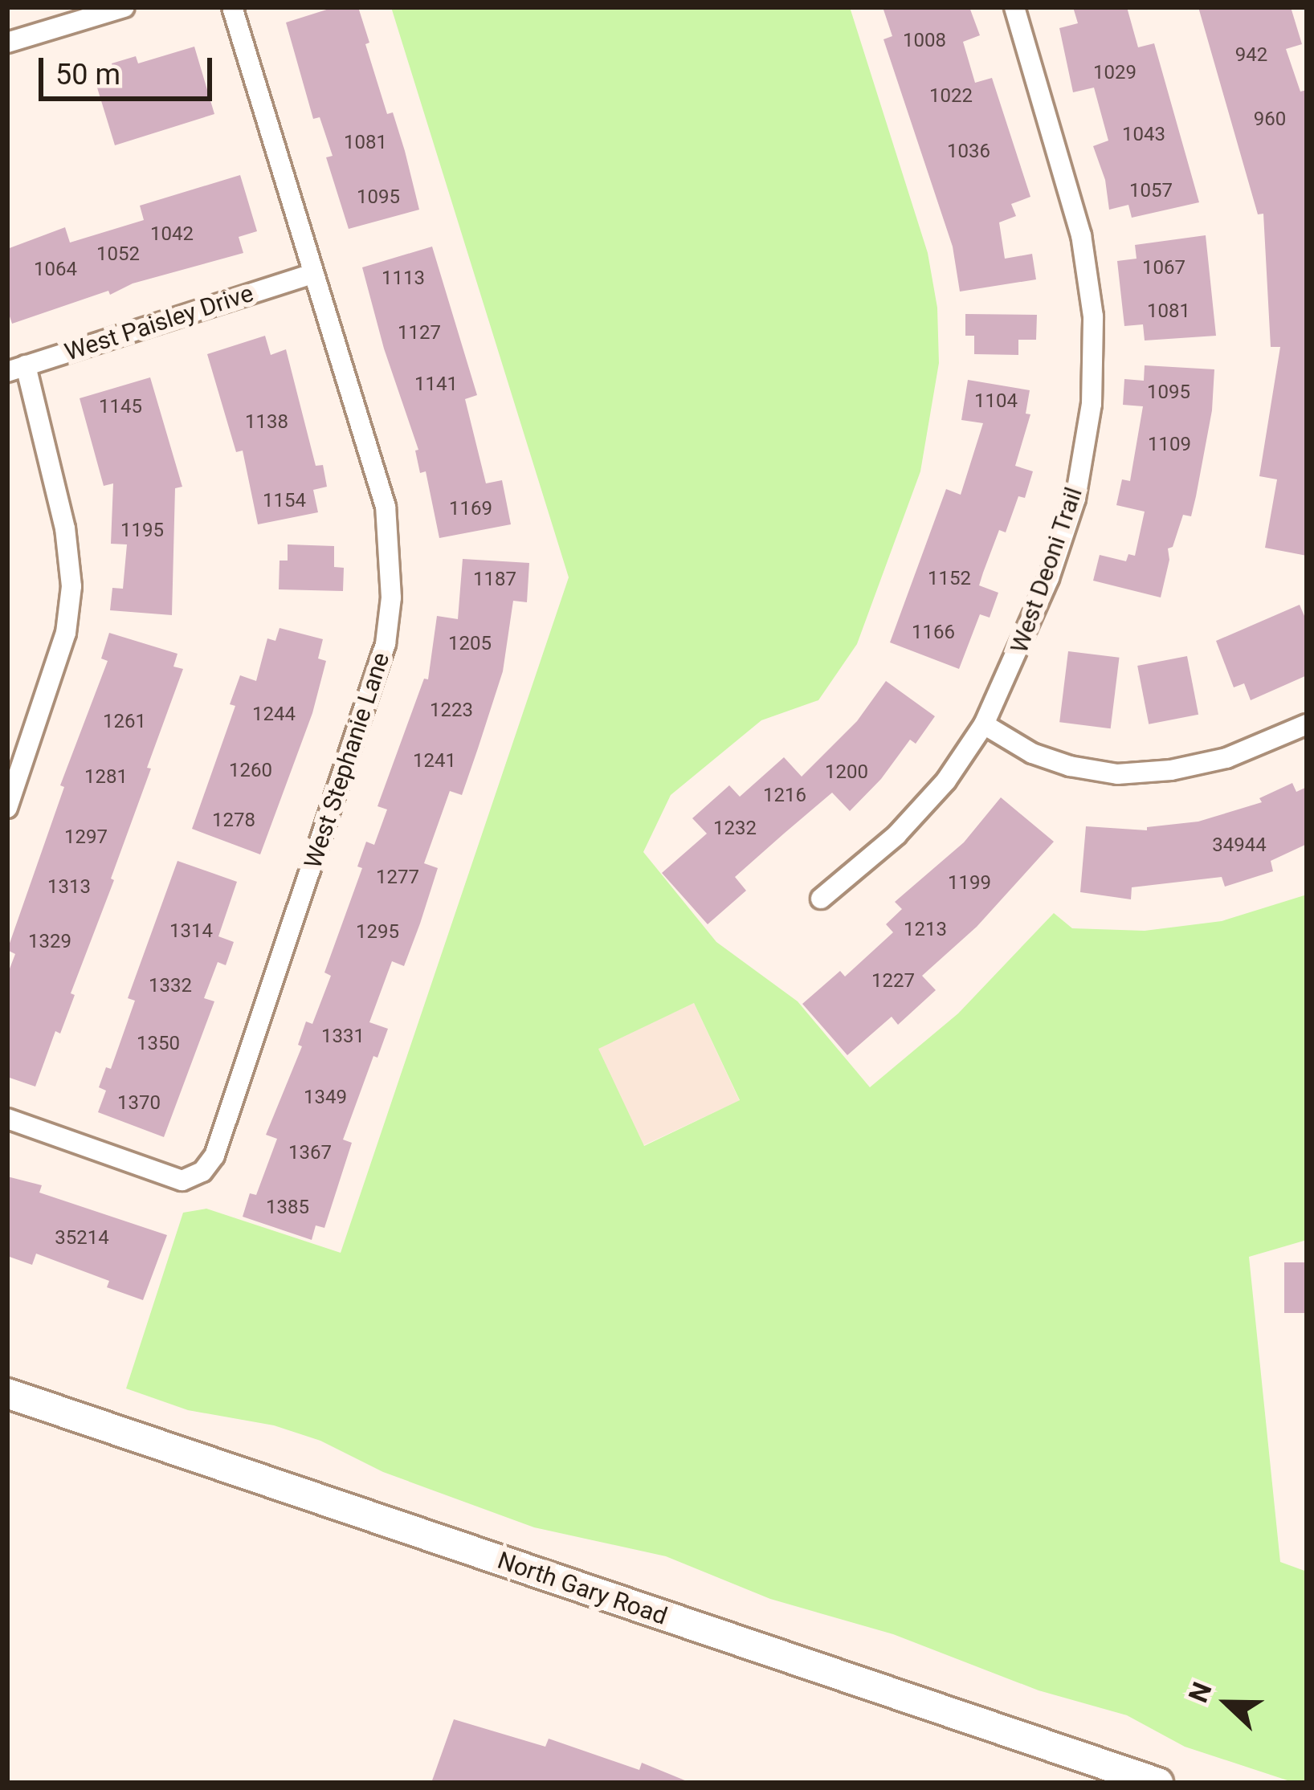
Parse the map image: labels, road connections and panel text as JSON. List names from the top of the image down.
{
  "streets": {
    "main road": ["North Gary Road"],
    "street": ["West Paisley Drive", "West Deoni Trail", "West Stephanie Lane"]
  },
  "crossings": [
    ["West Paisley Drive", "West Stephanie Lane"]
  ],
  "house_numbers": [
    "1008",
    "942",
    "1029",
    "1022",
    "960",
    "1043",
    "1081",
    "1036",
    "1057",
    "1095",
    "1042",
    "1052",
    "1067",
    "1064",
    "1113",
    "1081",
    "1127",
    "1141",
    "1095",
    "1104",
    "1145",
    "1138",
    "1109",
    "1154",
    "1169",
    "1195",
    "1152",
    "1187",
    "1166",
    "1205",
    "1223",
    "1244",
    "1261",
    "1241",
    "1260",
    "1200",
    "1281",
    "1216",
    "1278",
    "1232",
    "1297",
    "34944",
    "1277",
    "1199",
    "1313",
    "1213",
    "1314",
    "1295",
    "1329",
    "1227",
    "1332",
    "1331",
    "1350",
    "1349",
    "1370",
    "1367",
    "1385",
    "35214"
  ],
  "scale_bar": "50 m",
  "north": "left"
}
